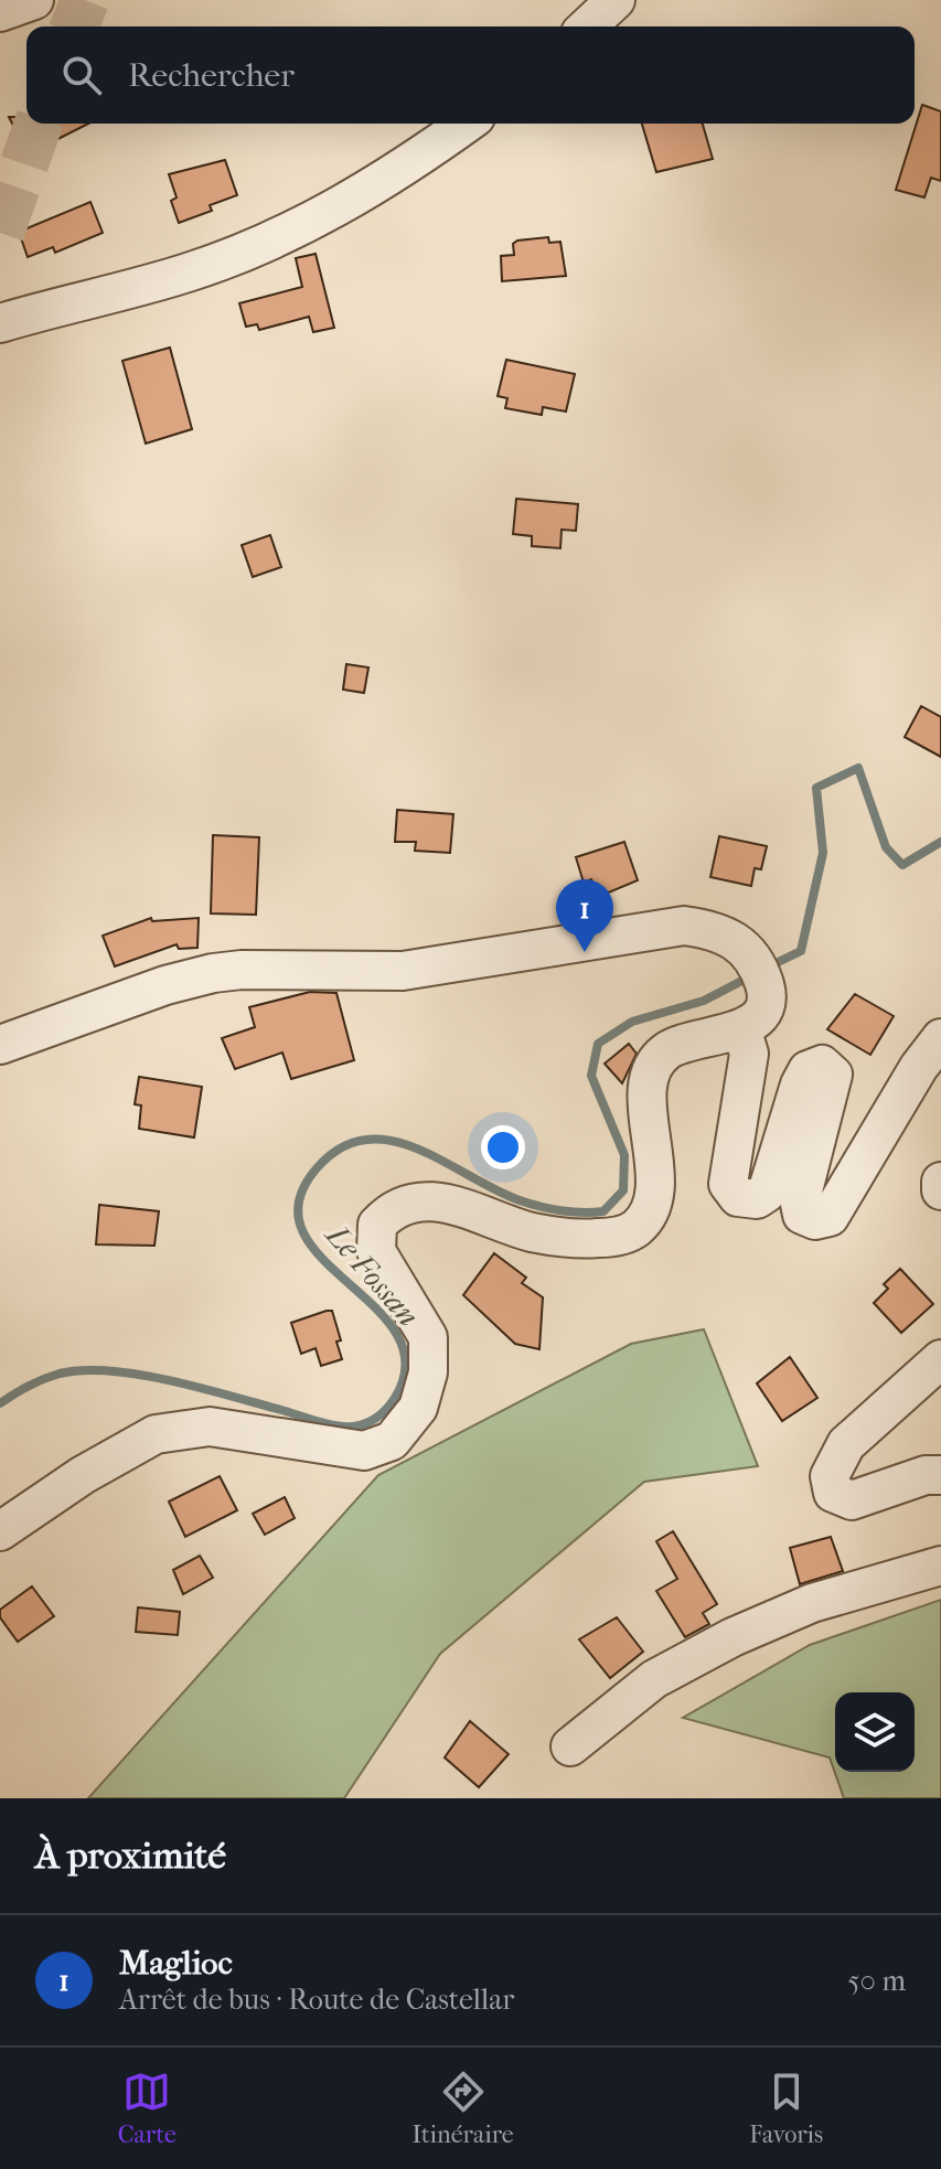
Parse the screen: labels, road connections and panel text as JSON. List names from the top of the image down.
{
  "water": ["Le Fossan"],
  "page": {
    "search": "Rechercher",
    "pins": "1",
    "heading": "À proximité",
    "list": [
      {
        "mark": "1",
        "name": "Maglioc",
        "note": "Arrêt de bus · Route de Castellar",
        "value": "50 m"
      }
    ],
    "nav": ["Carte", "Itinéraire", "Favoris"]
  }
}
